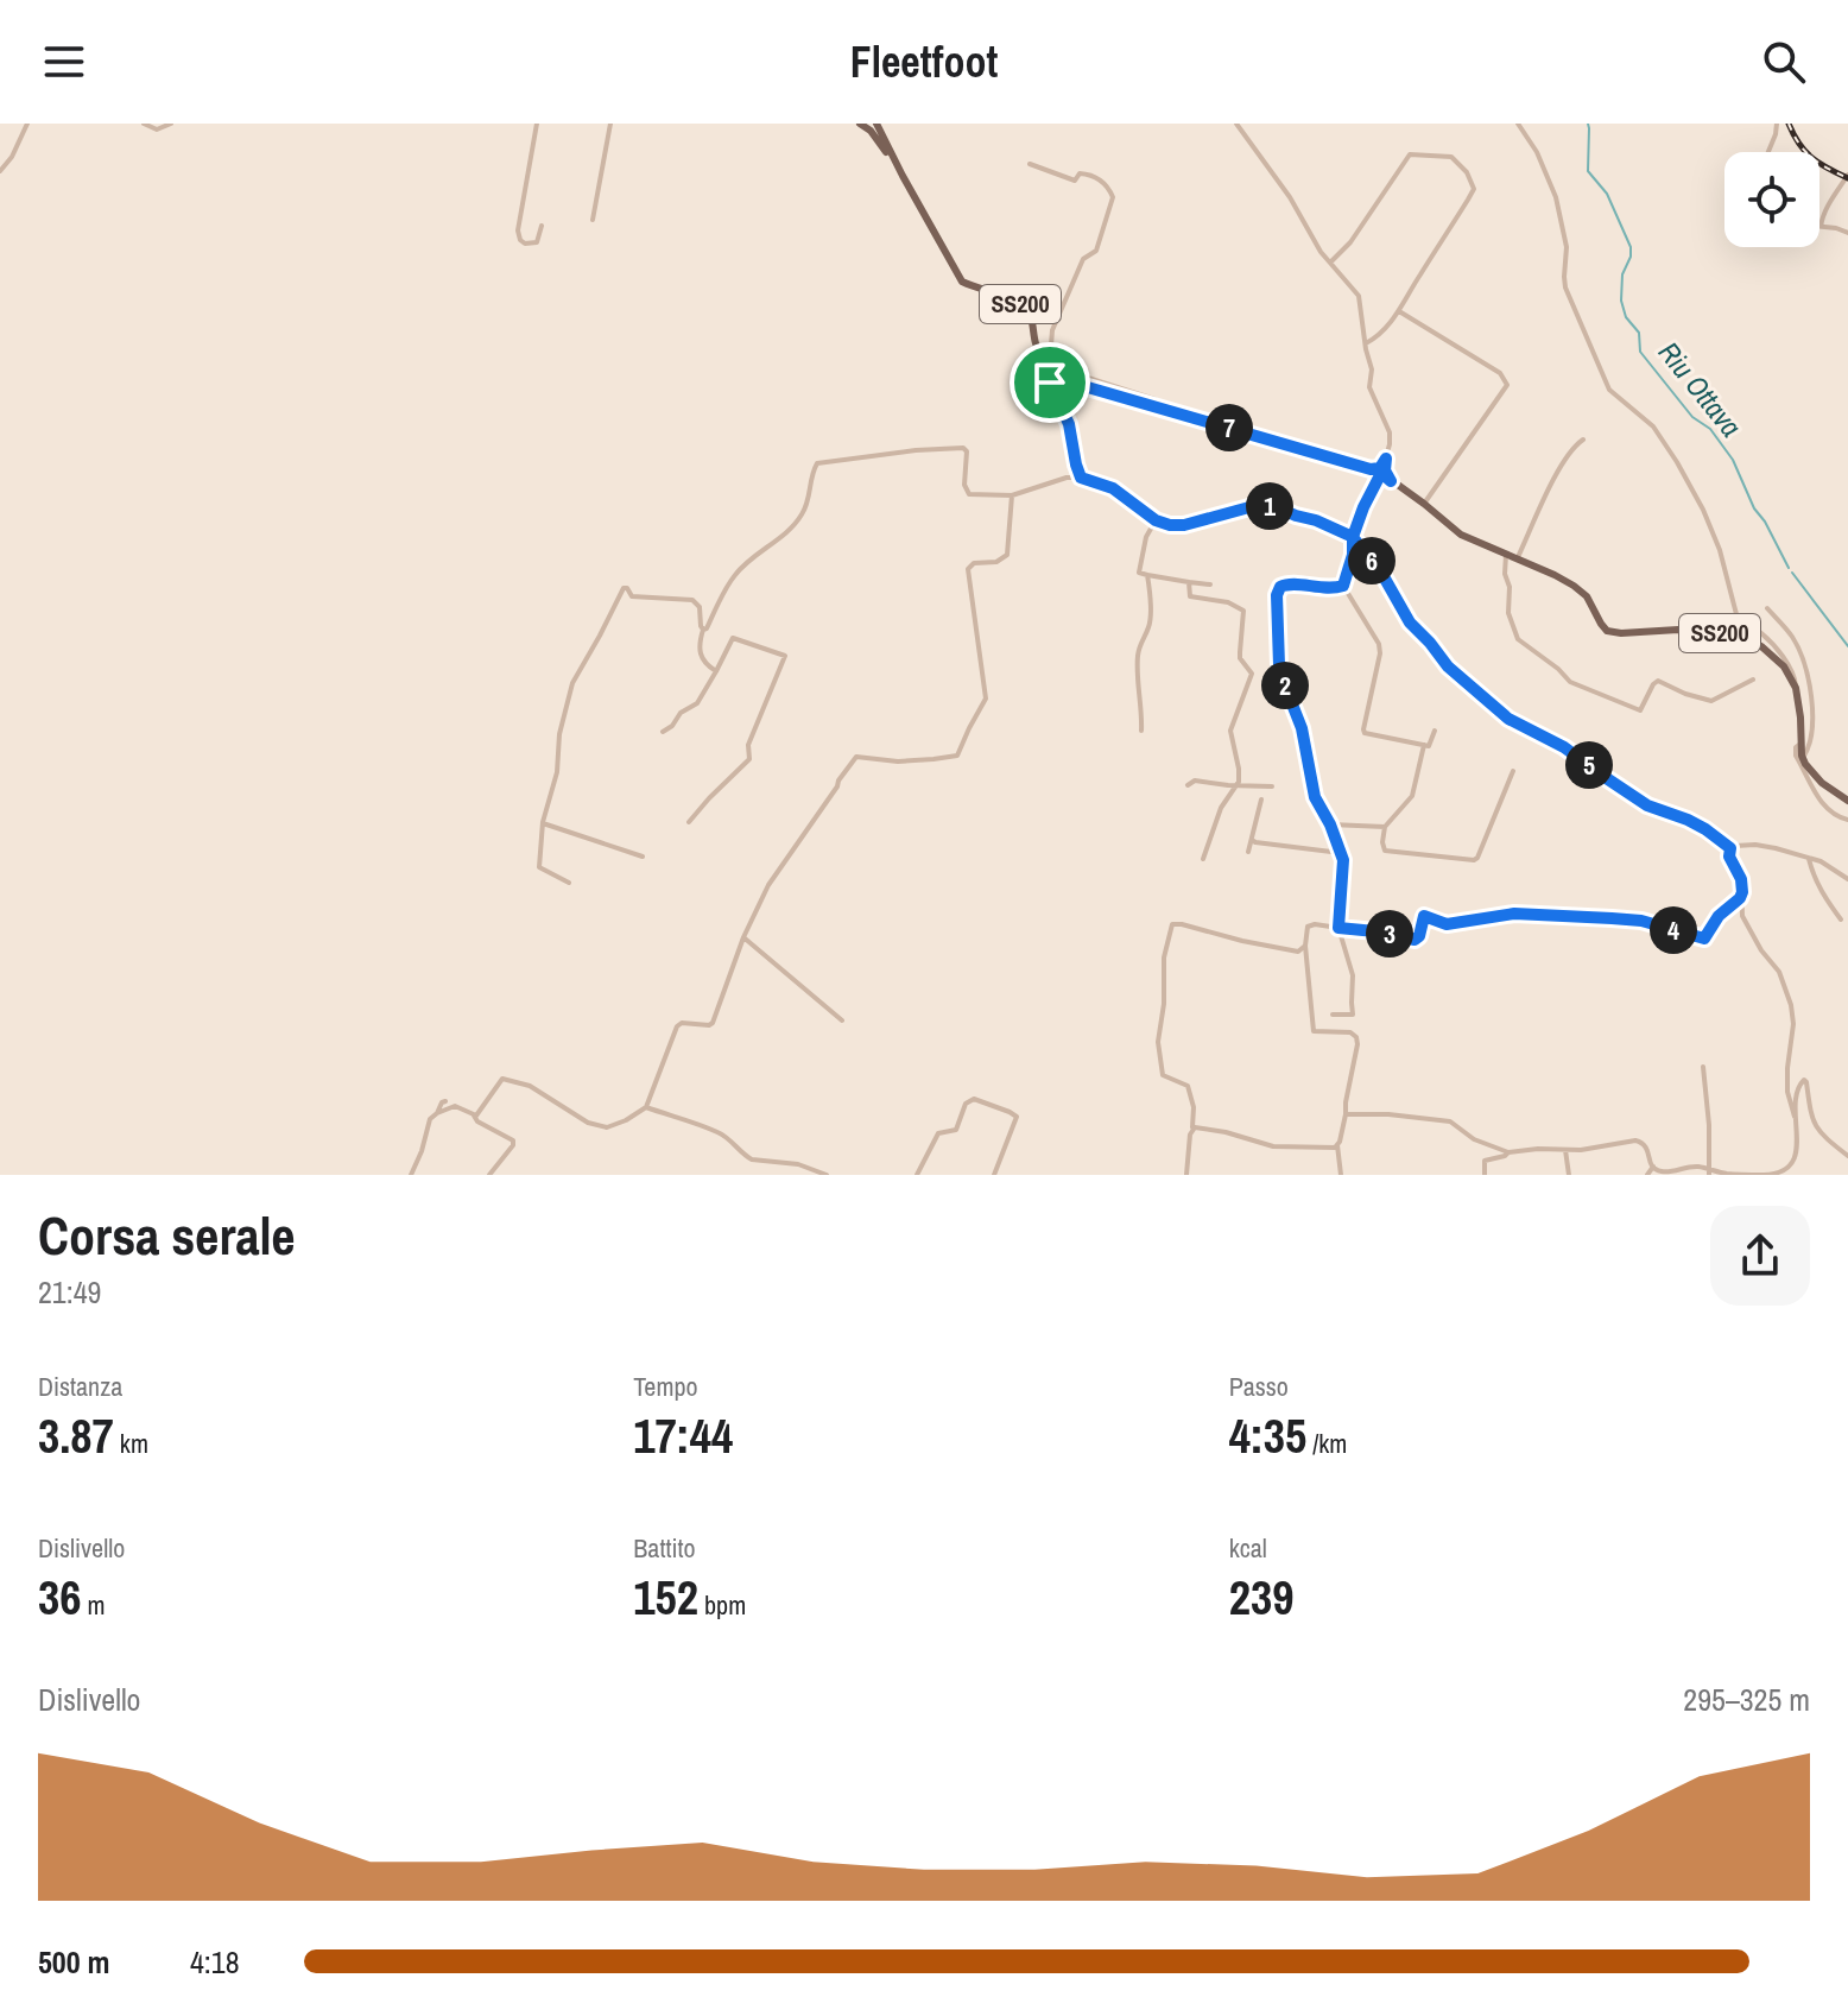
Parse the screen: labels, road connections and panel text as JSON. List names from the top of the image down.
{
  "streets": {
    "main road": ["SS200"]
  },
  "water": ["Riu Ottava"],
  "page": {
    "header": "Fleetfoot",
    "pins": [
      "7",
      "1",
      "6",
      "2",
      "5",
      "4",
      "3"
    ],
    "heading": ["Corsa serale", "21:49"],
    "stats": [
      ["Distanza", "3.87 km"],
      ["Tempo", "17:44"],
      ["Passo", "4:35 /km"],
      ["Dislivello", "36 m"],
      ["Battito", "152 bpm"],
      ["kcal", "239"]
    ],
    "chart": ["Dislivello", "295–325 m"],
    "list": [
      {
        "name": "500 m",
        "note": "4:18"
      }
    ]
  }
}
